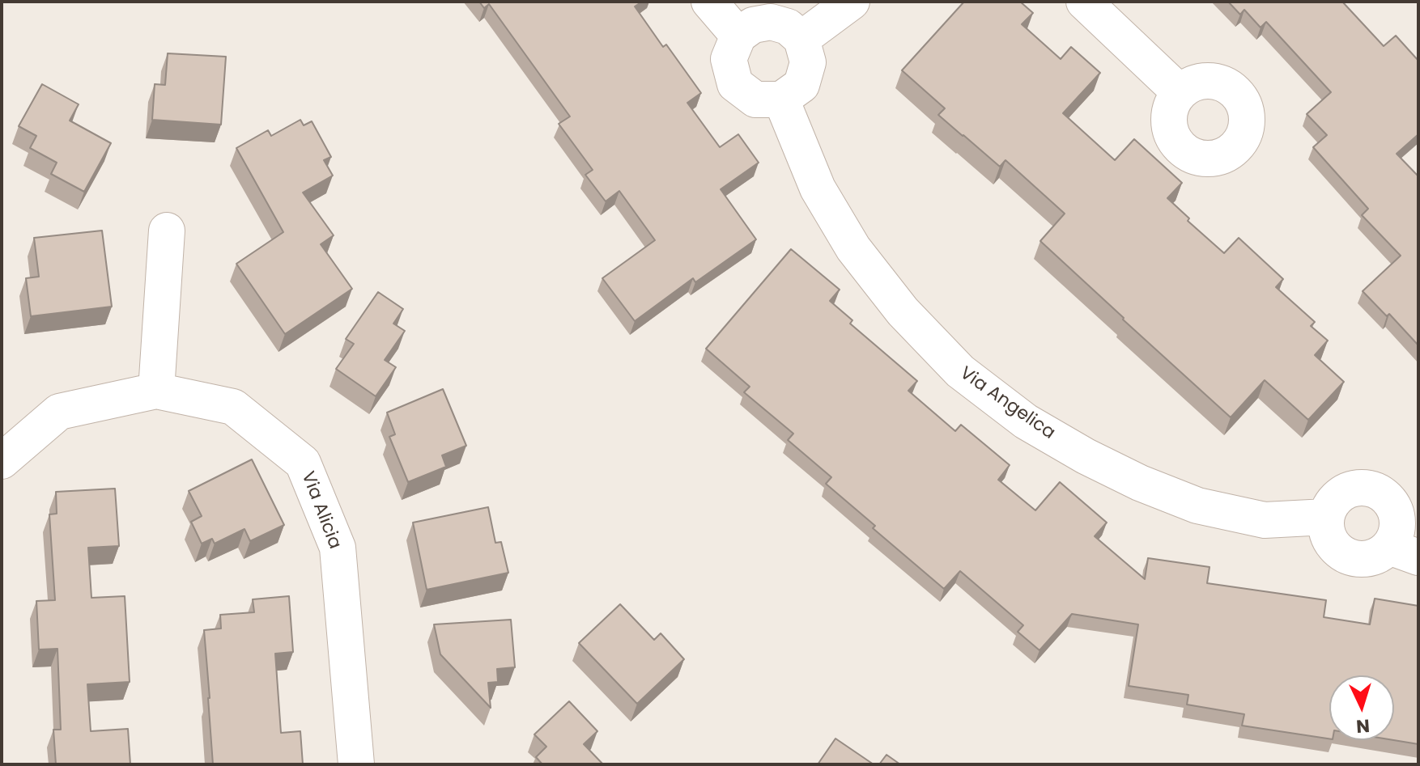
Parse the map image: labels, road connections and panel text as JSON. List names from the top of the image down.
{
  "streets": {
    "street": ["Via Angelica", "Via Alicia"]
  },
  "north": "bottom"
}
